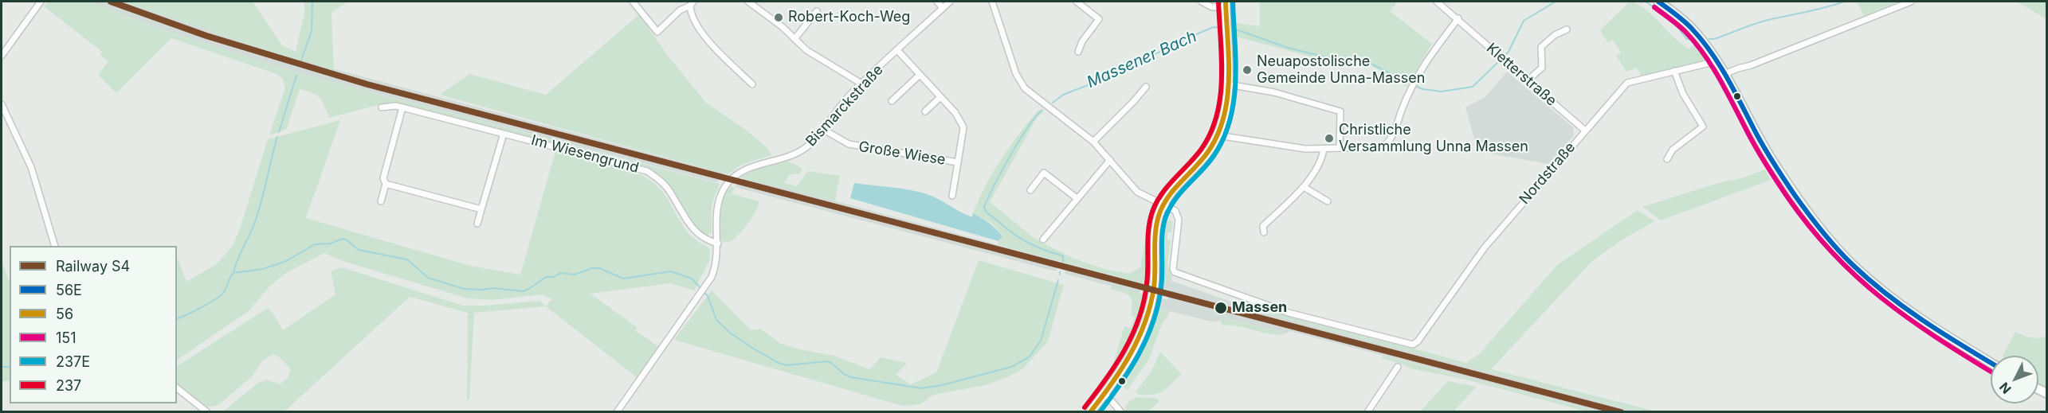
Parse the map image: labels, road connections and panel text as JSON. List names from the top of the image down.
{
  "streets": {
    "street": [
      "Kletterstraße",
      "Bismarckstraße",
      "Große Wiese",
      "Im Wiesengrund",
      "Nordstraße"
    ]
  },
  "crossings": [
    ["Kletterstraße", "Nordstraße"],
    ["Bismarckstraße", "Große Wiese"],
    ["Bismarckstraße", "Im Wiesengrund"]
  ],
  "water": ["Massener Bach"],
  "places": [
    "Robert-Koch-Weg",
    "Neuapostolische Gemeinde Unna-Massen",
    "Christliche Versammlung Unna Massen",
    "Massen"
  ],
  "lines": [
    "rail line S4",
    "transit line 56E",
    "transit line 56",
    "transit line 237E",
    "transit line 237",
    "transit line 151"
  ],
  "legend": [
    "Railway S4",
    "56E",
    "56",
    "151",
    "237E",
    "237"
  ],
  "north": "bottom left"
}
